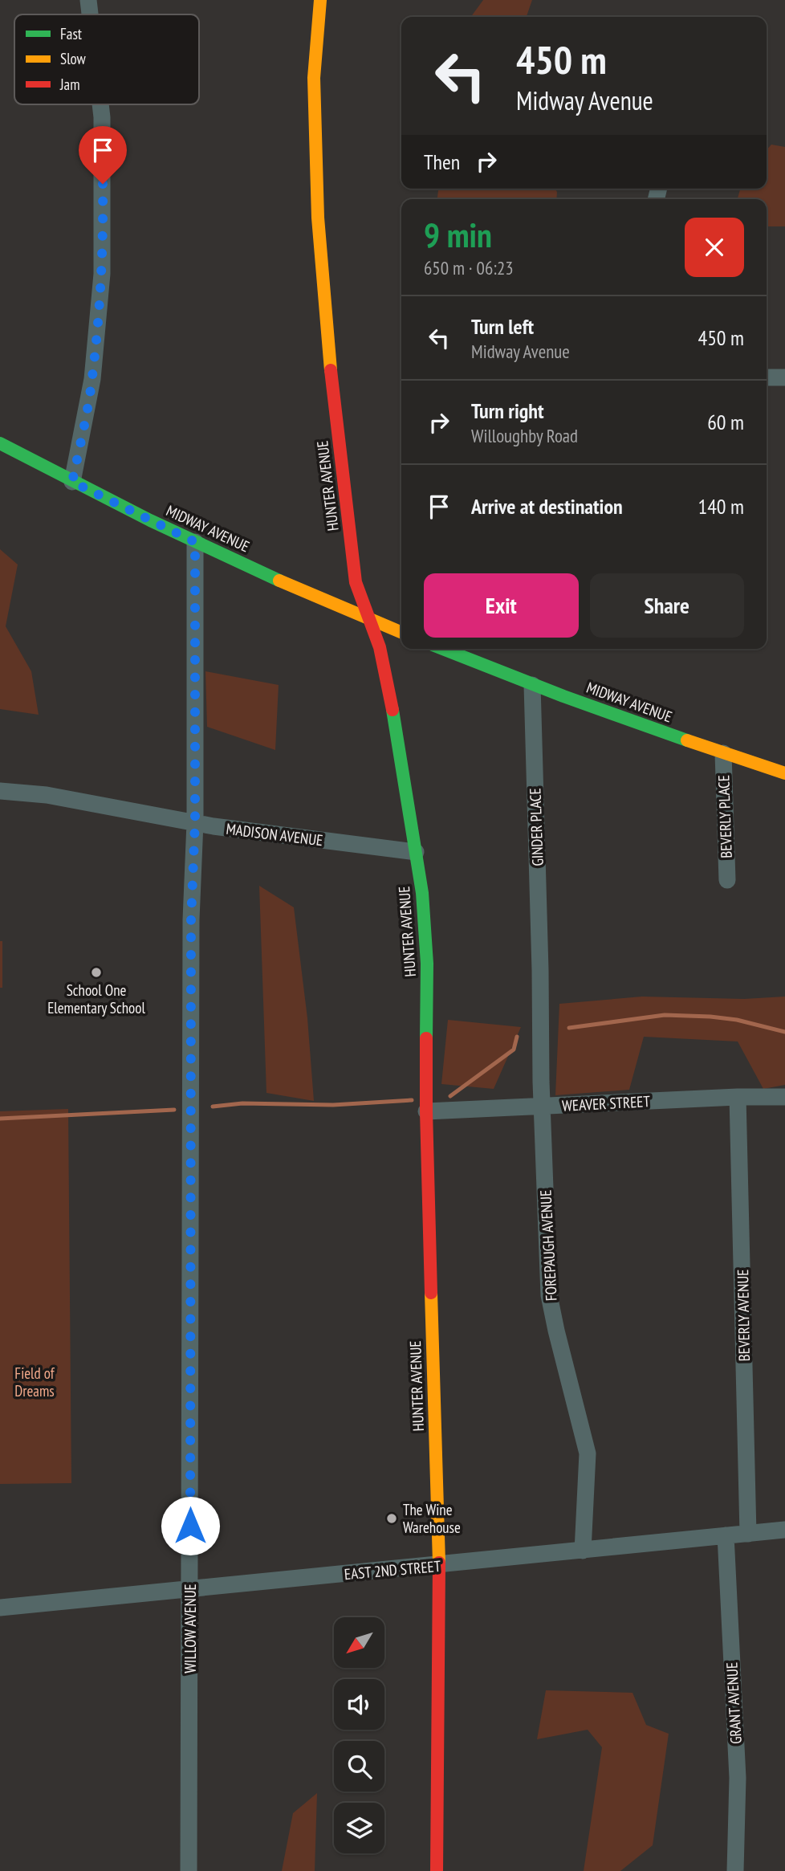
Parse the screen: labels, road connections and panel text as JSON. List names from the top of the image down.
{
  "streets": {
    "street": [
      "HUNTER AVENUE",
      "MIDWAY AVENUE",
      "BEVERLY PLACE",
      "GINDER PLACE",
      "MADISON AVENUE",
      "WEAVER STREET",
      "FOREPAUGH AVENUE",
      "BEVERLY AVENUE",
      "EAST 2ND STREET",
      "WILLOW AVENUE",
      "GRANT AVENUE"
    ]
  },
  "crossings": [
    ["HUNTER AVENUE", "MIDWAY AVENUE"],
    ["HUNTER AVENUE", "MADISON AVENUE"],
    ["HUNTER AVENUE", "WEAVER STREET"],
    ["HUNTER AVENUE", "EAST 2ND STREET"],
    ["MIDWAY AVENUE", "BEVERLY PLACE"],
    ["MIDWAY AVENUE", "GINDER PLACE"],
    ["MIDWAY AVENUE", "WILLOW AVENUE"],
    ["GINDER PLACE", "FOREPAUGH AVENUE"],
    ["MADISON AVENUE", "WILLOW AVENUE"],
    ["WEAVER STREET", "FOREPAUGH AVENUE"],
    ["WEAVER STREET", "BEVERLY AVENUE"],
    ["FOREPAUGH AVENUE", "EAST 2ND STREET"],
    ["BEVERLY AVENUE", "EAST 2ND STREET"],
    ["EAST 2ND STREET", "WILLOW AVENUE"],
    ["EAST 2ND STREET", "GRANT AVENUE"]
  ],
  "parks": ["Field of Dreams"],
  "places": ["School One Elementary School", "The Wine Warehouse"],
  "legend": ["Fast", "Slow", "Jam"],
  "north": "bottom left",
  "page": {
    "turn": ["450 m", "Midway Avenue"],
    "then": "Then",
    "heading": ["9 min", "650 m · 06:23"],
    "list": [
      {
        "name": "Turn left",
        "note": "Midway Avenue",
        "value": "450 m"
      },
      {
        "name": "Turn right",
        "note": "Willoughby Road",
        "value": "60 m"
      },
      {
        "name": "Arrive at destination",
        "value": "140 m"
      }
    ],
    "buttons": ["Exit", "Share"]
  }
}
